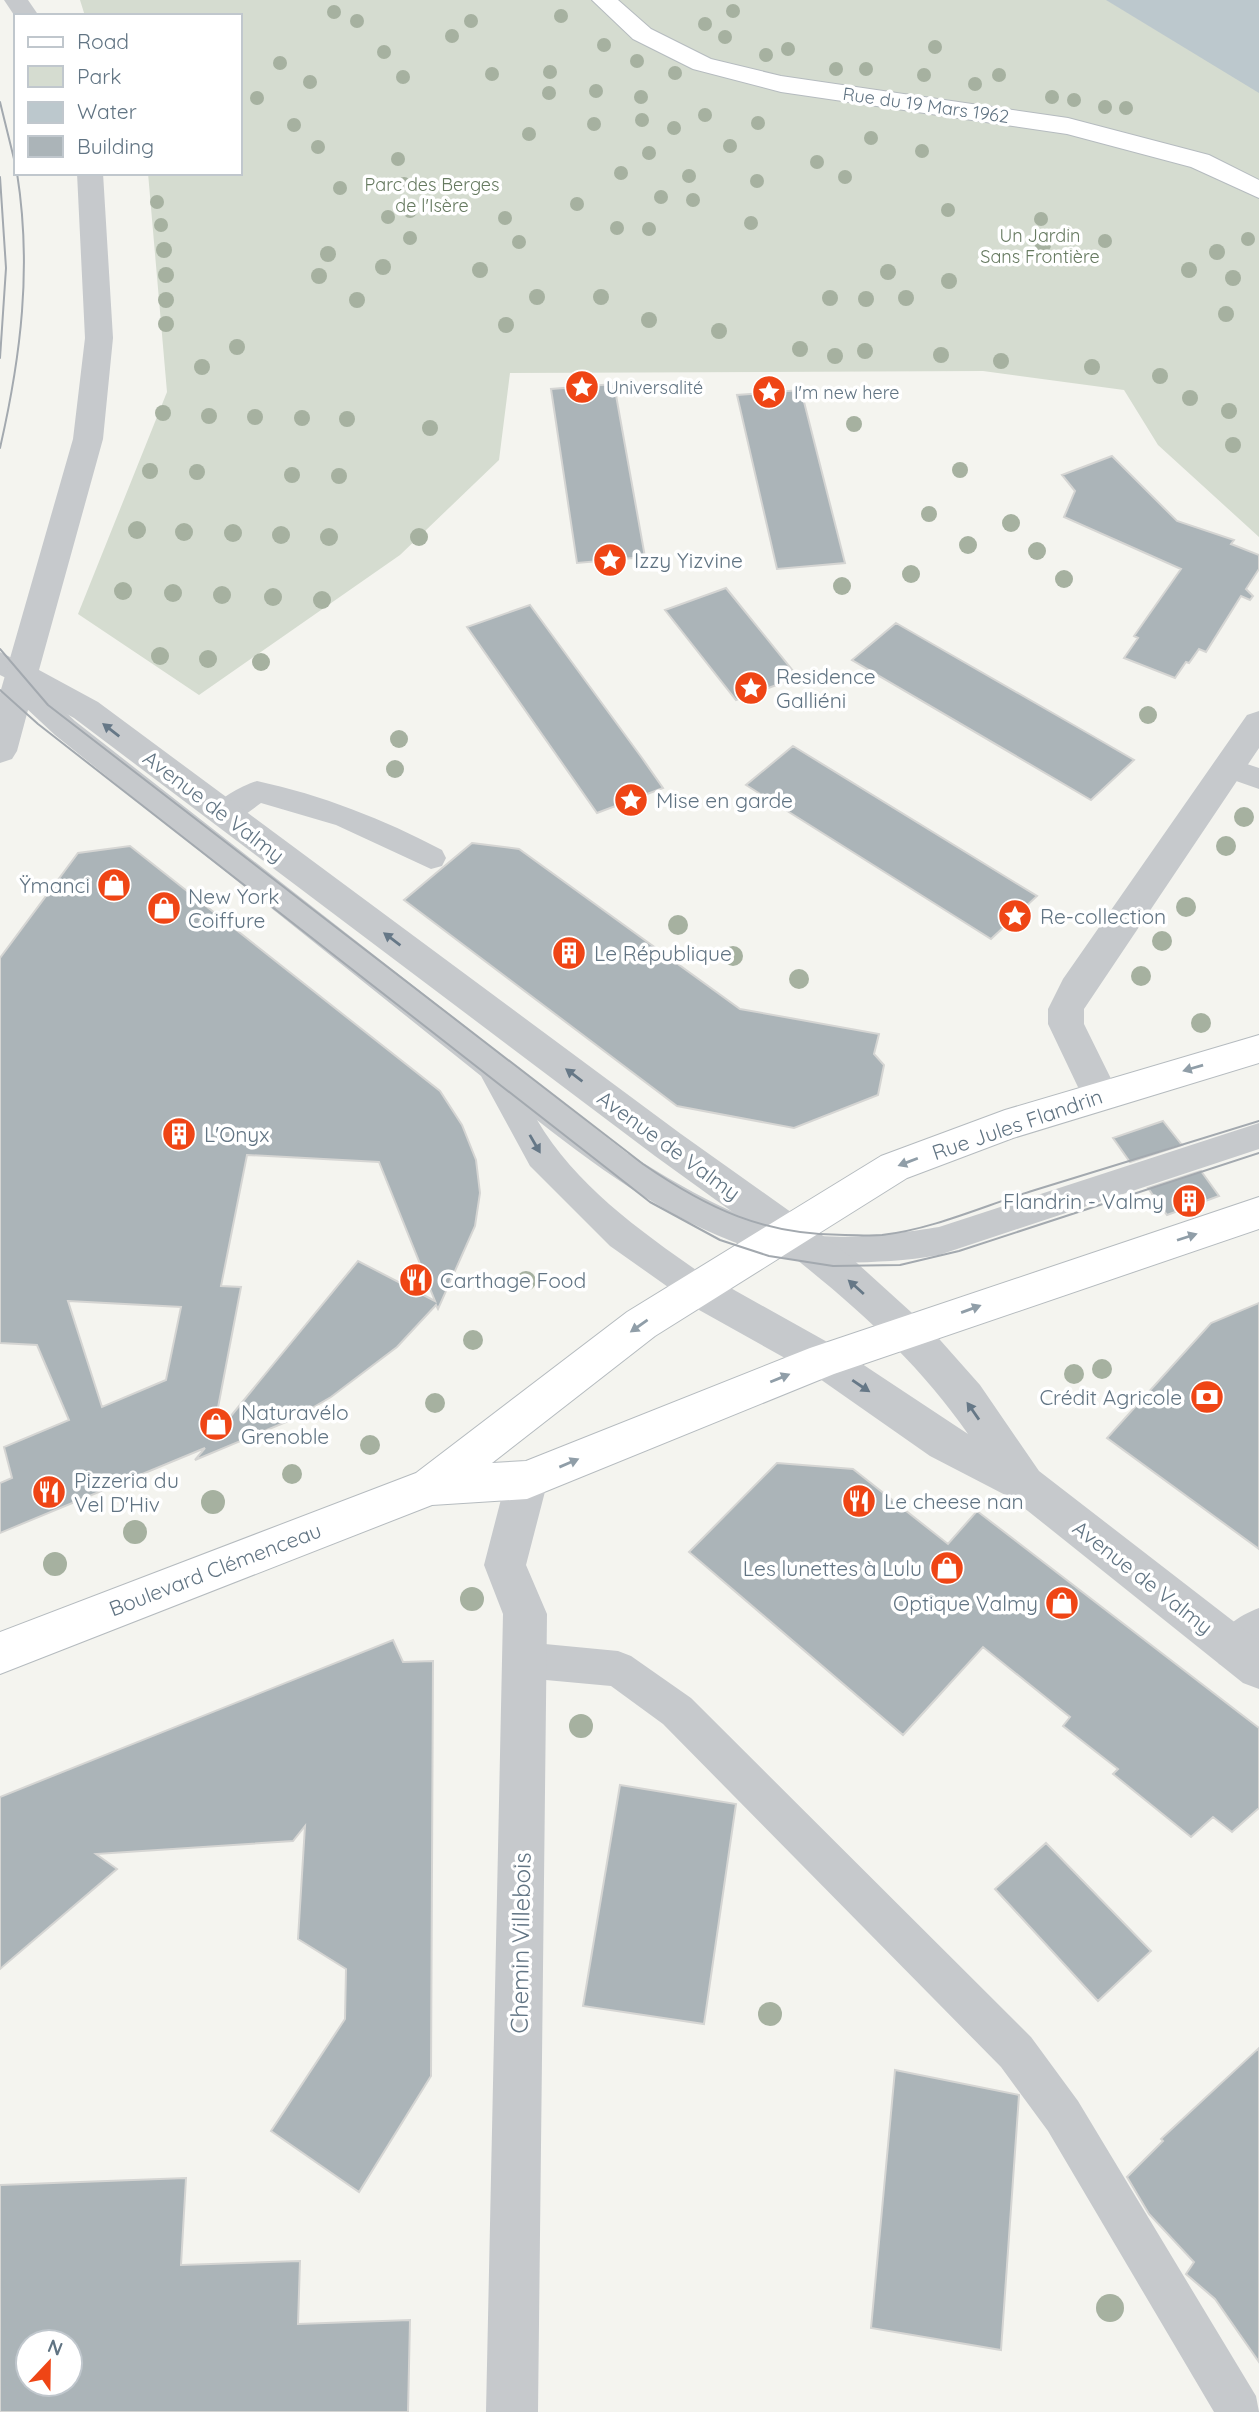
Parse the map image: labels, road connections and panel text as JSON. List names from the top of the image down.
{
  "streets": {
    "main road": ["Rue du 19 Mars 1962", "Rue Jules Flandrin", "Boulevard Clémenceau"],
    "street": ["Avenue de Valmy", "Chemin Villebois"]
  },
  "crossings": [
    ["Avenue de Valmy", "Rue Jules Flandrin"],
    ["Avenue de Valmy", "Boulevard Clémenceau"],
    ["Rue Jules Flandrin", "Boulevard Clémenceau"],
    ["Boulevard Clémenceau", "Chemin Villebois"]
  ],
  "parks": ["Parc des Berges de l'Isère", "Un Jardin Sans Frontière"],
  "places": {
    "place": [
      "Universalité",
      "I'm new here",
      "Izzy Yizvine",
      "Residence Galliéni",
      "Mise en garde",
      "Re-collection"
    ],
    "shop": [
      "Ÿmanci",
      "New York Coiffure",
      "Naturavélo Grenoble",
      "Les lunettes à Lulu",
      "Optique Valmy"
    ],
    "building": ["Le République", "L'Onyx", "Flandrin - Valmy"],
    "restaurant": ["Carthage Food", "Pizzeria du Vel D'Hiv", "Le cheese nan"],
    "bank": ["Crédit Agricole"]
  },
  "legend": [
    "Road",
    "Park",
    "Water",
    "Building"
  ],
  "north": "top"
}
